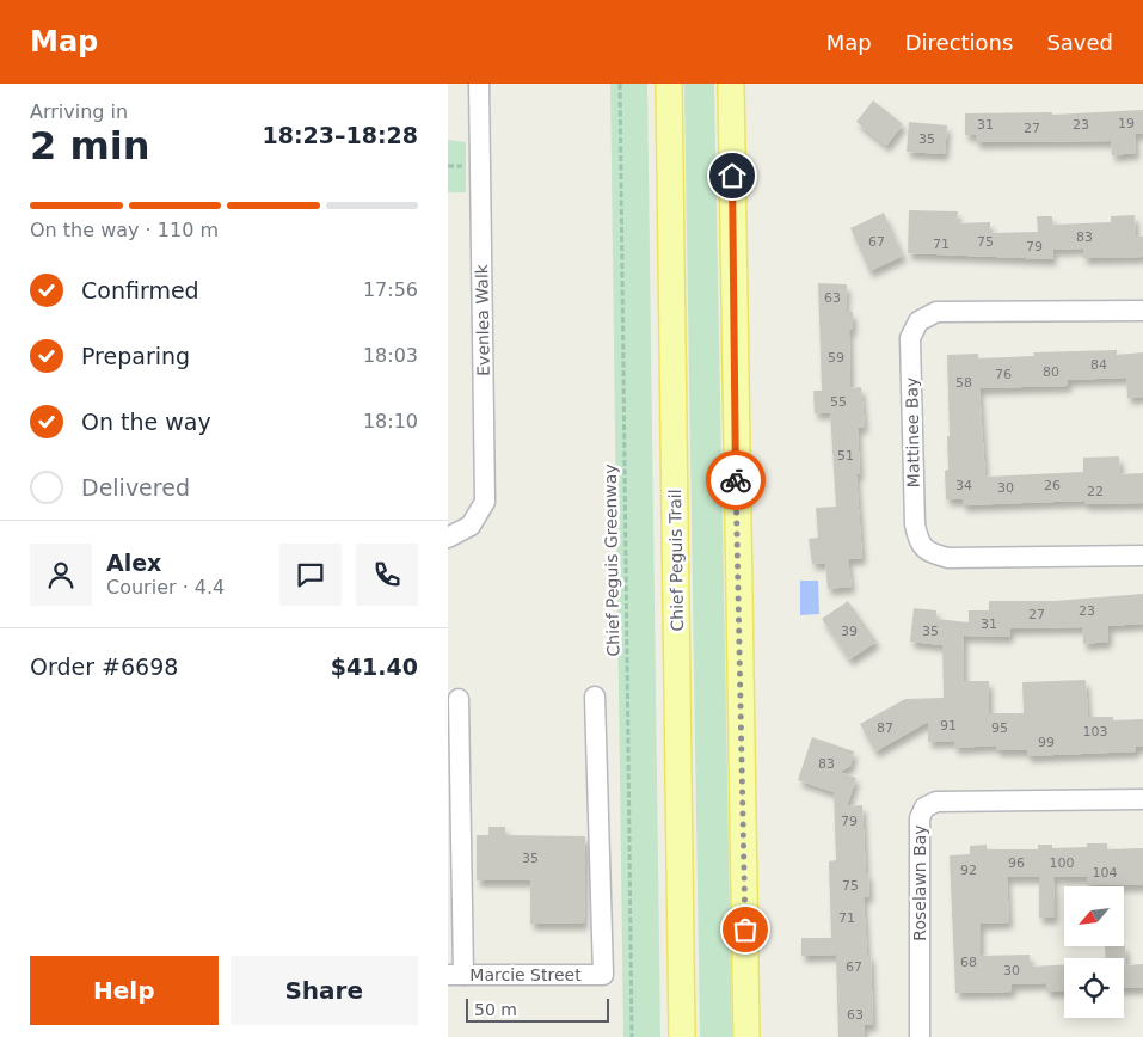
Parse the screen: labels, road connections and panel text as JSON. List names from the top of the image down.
{
  "streets": {
    "main road": ["Chief Peguis Trail"],
    "street": [
      "Evenlea Walk",
      "Mattinee Bay",
      "Roselawn Bay",
      "Marcie Street"
    ],
    "path": ["Chief Peguis Greenway"]
  },
  "house_numbers": [
    "19",
    "31",
    "23",
    "27",
    "35",
    "83",
    "67",
    "75",
    "71",
    "79",
    "63",
    "59",
    "84",
    "80",
    "76",
    "58",
    "55",
    "51",
    "34",
    "26",
    "30",
    "22",
    "23",
    "27",
    "31",
    "39",
    "35",
    "91",
    "87",
    "95",
    "103",
    "99",
    "83",
    "79",
    "35",
    "96",
    "100",
    "92",
    "104",
    "75",
    "71",
    "68",
    "67",
    "30",
    "63"
  ],
  "scale_bar": "50 m",
  "north": "bottom left",
  "page": {
    "header": "Map",
    "nav": ["Map", "Directions", "Saved"],
    "heading": ["2 min", "Arriving in", "18:23–18:28"],
    "panel": [
      "Alex",
      "Courier · 4.4",
      "Order #6698",
      "$41.40"
    ],
    "bar": "On the way · 110 m",
    "list": [
      ["Confirmed", "17:56"],
      ["Preparing", "18:03"],
      ["On the way", "18:10"],
      "Delivered"
    ],
    "buttons": ["Help", "Share"],
    "scale": "50 m"
  }
}
